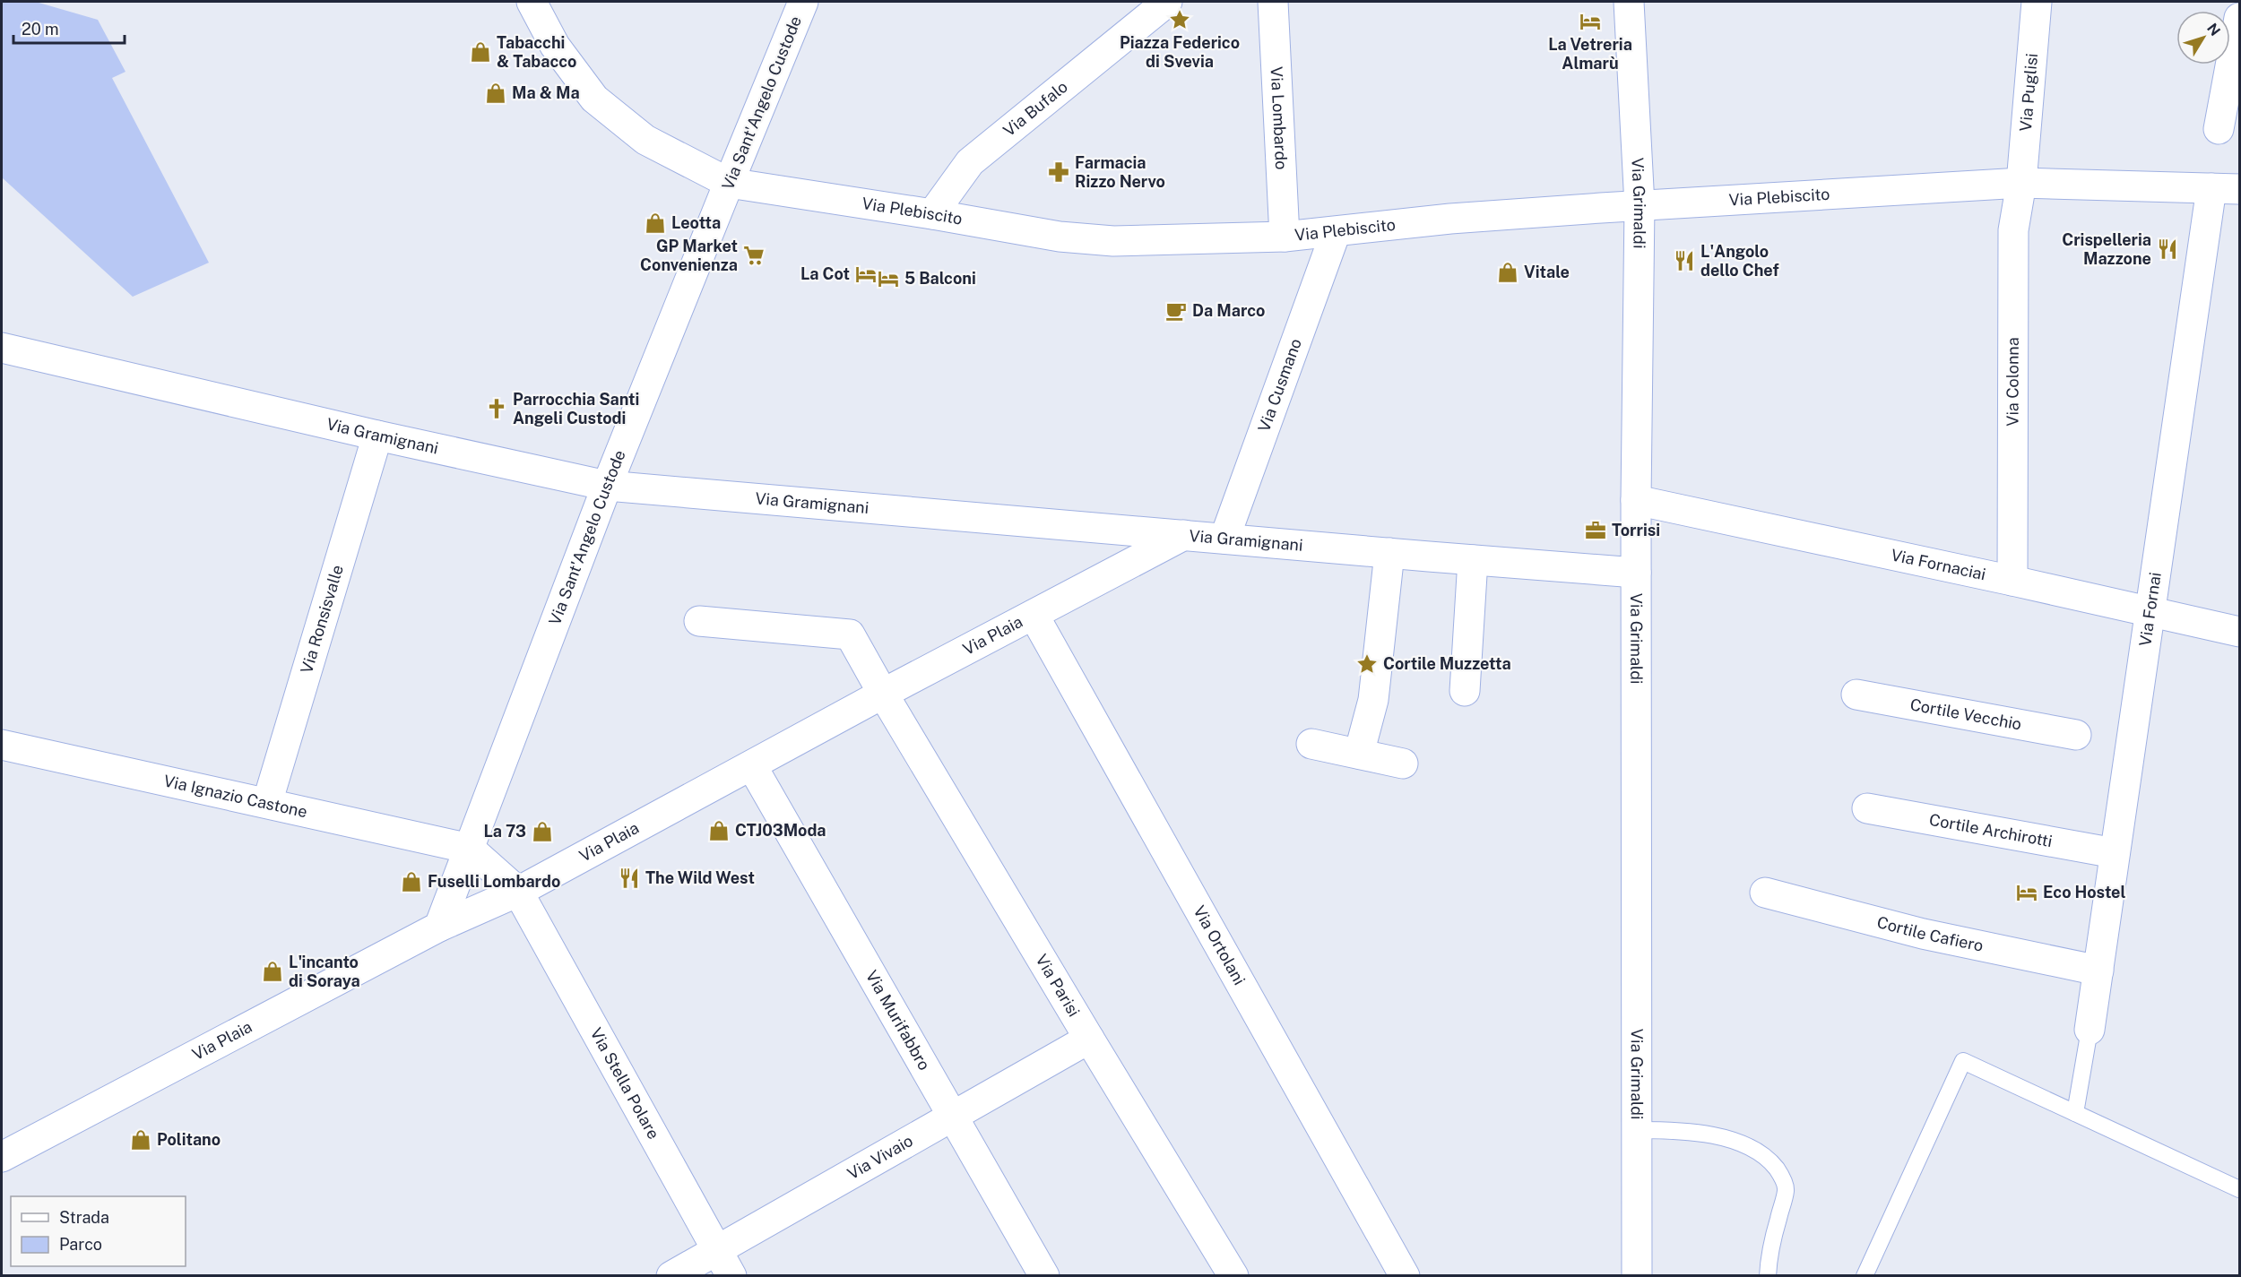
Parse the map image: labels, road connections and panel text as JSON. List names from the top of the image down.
{
  "streets": {
    "street": [
      "Via Puglisi",
      "Via Sant'Angelo Custode",
      "Via Bufalo",
      "Via Lombardo",
      "Via Plebiscito",
      "Via Grimaldi",
      "Via Colonna",
      "Via Cusmano",
      "Via Gramignani",
      "Via Fornaciai",
      "Via Fornai",
      "Via Ronsisvalle",
      "Via Plaia",
      "Cortile Vecchio",
      "Via Ignazio Castone",
      "Cortile Archirotti",
      "Cortile Cafiero",
      "Via Ortolani",
      "Via Parisi",
      "Via Murifabbro",
      "Via Stella Polare",
      "Via Vivaio"
    ]
  },
  "crossings": [
    ["Via Puglisi", "Via Plebiscito"],
    ["Via Puglisi", "Via Colonna"],
    ["Via Sant'Angelo Custode", "Via Plebiscito"],
    ["Via Sant'Angelo Custode", "Via Gramignani"],
    ["Via Sant'Angelo Custode", "Via Plaia"],
    ["Via Sant'Angelo Custode", "Via Ignazio Castone"],
    ["Via Sant'Angelo Custode", "Via Stella Polare"],
    ["Via Bufalo", "Via Plebiscito"],
    ["Via Lombardo", "Via Plebiscito"],
    ["Via Plebiscito", "Via Grimaldi"],
    ["Via Plebiscito", "Via Colonna"],
    ["Via Plebiscito", "Via Cusmano"],
    ["Via Plebiscito", "Via Fornai"],
    ["Via Grimaldi", "Via Gramignani"],
    ["Via Grimaldi", "Via Fornaciai"],
    ["Via Colonna", "Via Fornaciai"],
    ["Via Cusmano", "Via Gramignani"],
    ["Via Gramignani", "Via Ronsisvalle"],
    ["Via Gramignani", "Via Plaia"],
    ["Via Fornaciai", "Via Fornai"],
    ["Via Fornai", "Cortile Archirotti"],
    ["Via Fornai", "Cortile Cafiero"],
    ["Via Ronsisvalle", "Via Ignazio Castone"],
    ["Via Plaia", "Via Ortolani"],
    ["Via Plaia", "Via Parisi"],
    ["Via Plaia", "Via Murifabbro"],
    ["Via Plaia", "Via Stella Polare"],
    ["Via Ignazio Castone", "Via Stella Polare"],
    ["Via Parisi", "Via Vivaio"],
    ["Via Murifabbro", "Via Vivaio"],
    ["Via Stella Polare", "Via Vivaio"]
  ],
  "places": {
    "place": ["Piazza Federico di Svevia", "Cortile Muzzetta"],
    "hotel": [
      "La Vetreria Almarù",
      "La Cot",
      "5 Balconi",
      "Eco Hostel"
    ],
    "shop": [
      "Tabacchi & Tabacco",
      "Ma & Ma",
      "Leotta",
      "Vitale",
      "CTJ03Moda",
      "La 73",
      "Fuselli Lombardo",
      "L'incanto di Soraya",
      "Politano"
    ],
    "pharmacy": ["Farmacia Rizzo Nervo"],
    "restaurant": ["Crispelleria Mazzone", "L'Angolo dello Chef", "The Wild West"],
    "supermarket": ["GP Market Convenienza"],
    "cafe": ["Da Marco"],
    "church": ["Parrocchia Santi Angeli Custodi"],
    "office": ["Torrisi"]
  },
  "legend": ["Strada", "Parco"],
  "scale_bar": "20 m",
  "north": "top right"
}
